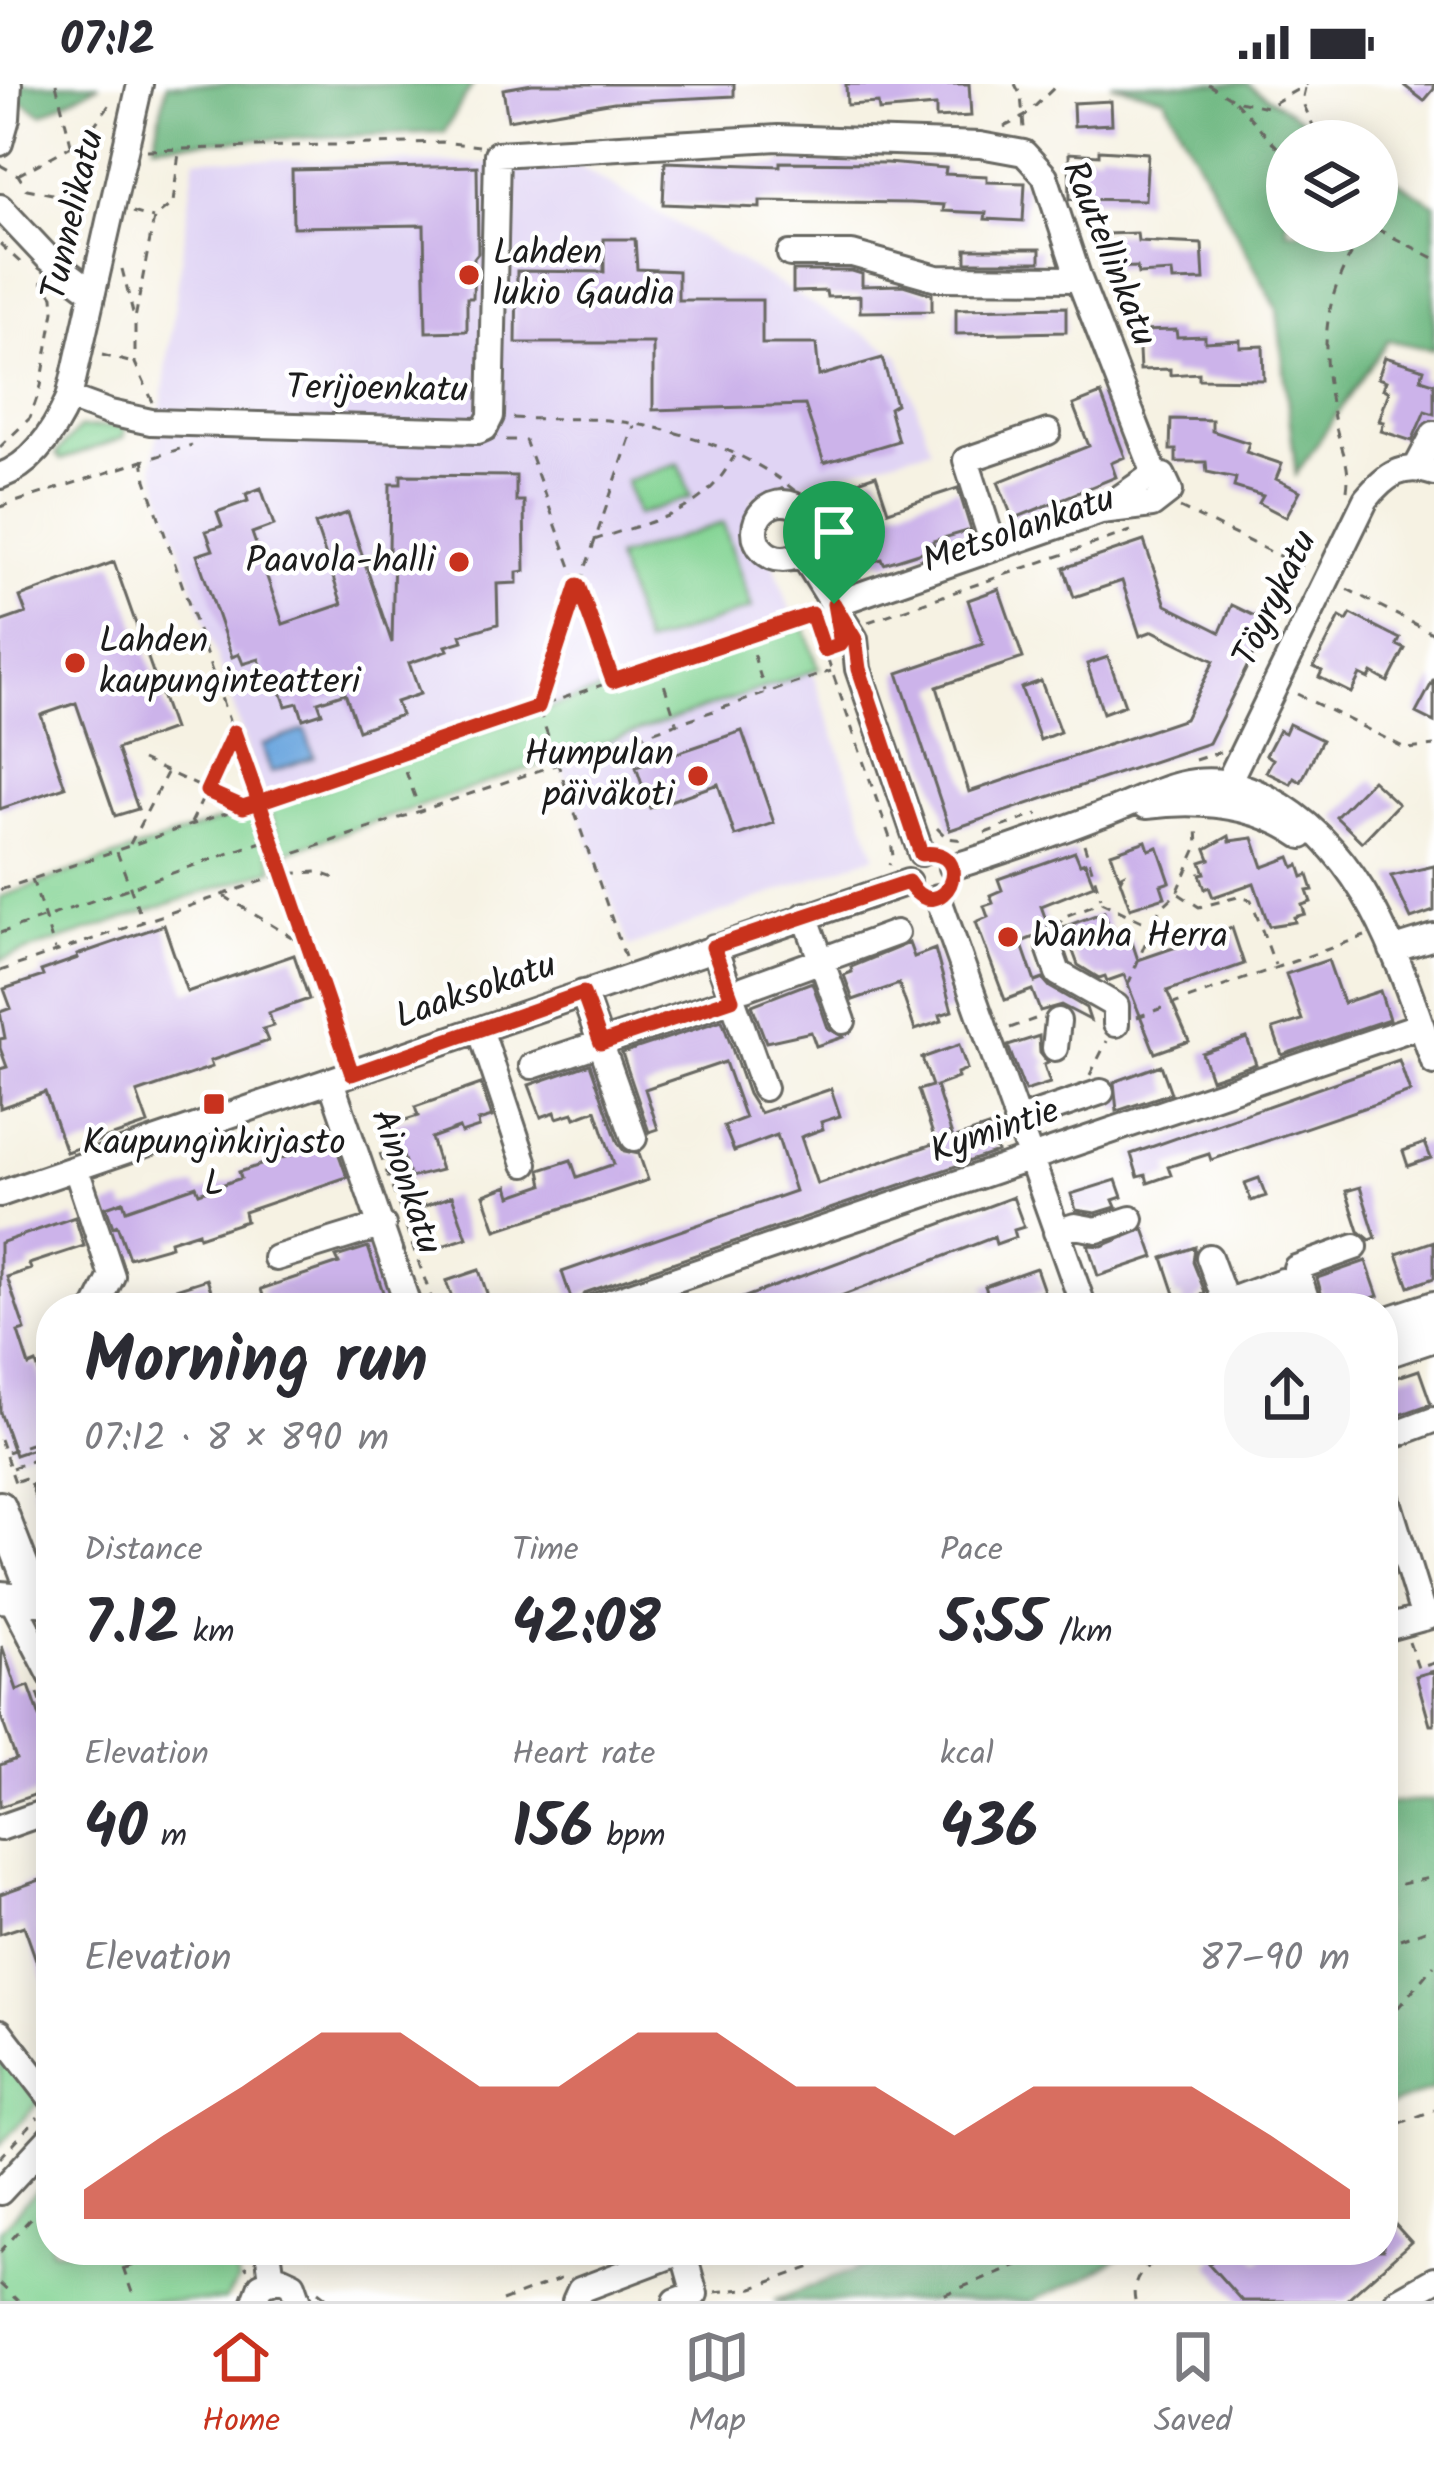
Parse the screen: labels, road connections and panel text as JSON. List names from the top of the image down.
{
  "streets": {
    "street": [
      "Tunnelikatu",
      "Rautellinkatu",
      "Terijoenkatu",
      "Metsolankatu",
      "Töyrykatu",
      "Laaksokatu",
      "Kymintie",
      "Ainonkatu"
    ]
  },
  "crossings": [
    ["Tunnelikatu", "Terijoenkatu"],
    ["Rautellinkatu", "Terijoenkatu"],
    ["Rautellinkatu", "Metsolankatu"],
    ["Laaksokatu", "Ainonkatu"]
  ],
  "places": {
    "other": [
      "Lahden lukio Gaudia",
      "Paavola-halli",
      "Lahden kaupunginteatteri",
      "Humpulan päiväkoti",
      "Wanha Herra"
    ],
    "transit": ["Kaupunginkirjasto L"]
  },
  "page": {
    "status": "07:12",
    "heading": ["Morning run", "07:12 · 8 × 890 m"],
    "stats": [
      ["Distance", "7.12 km"],
      ["Time", "42:08"],
      ["Pace", "5:55 /km"],
      ["Elevation", "40 m"],
      ["Heart rate", "156 bpm"],
      ["kcal", "436"]
    ],
    "chart": ["Elevation", "87–90 m"],
    "tabs": ["Home", "Map", "Saved"]
  }
}
